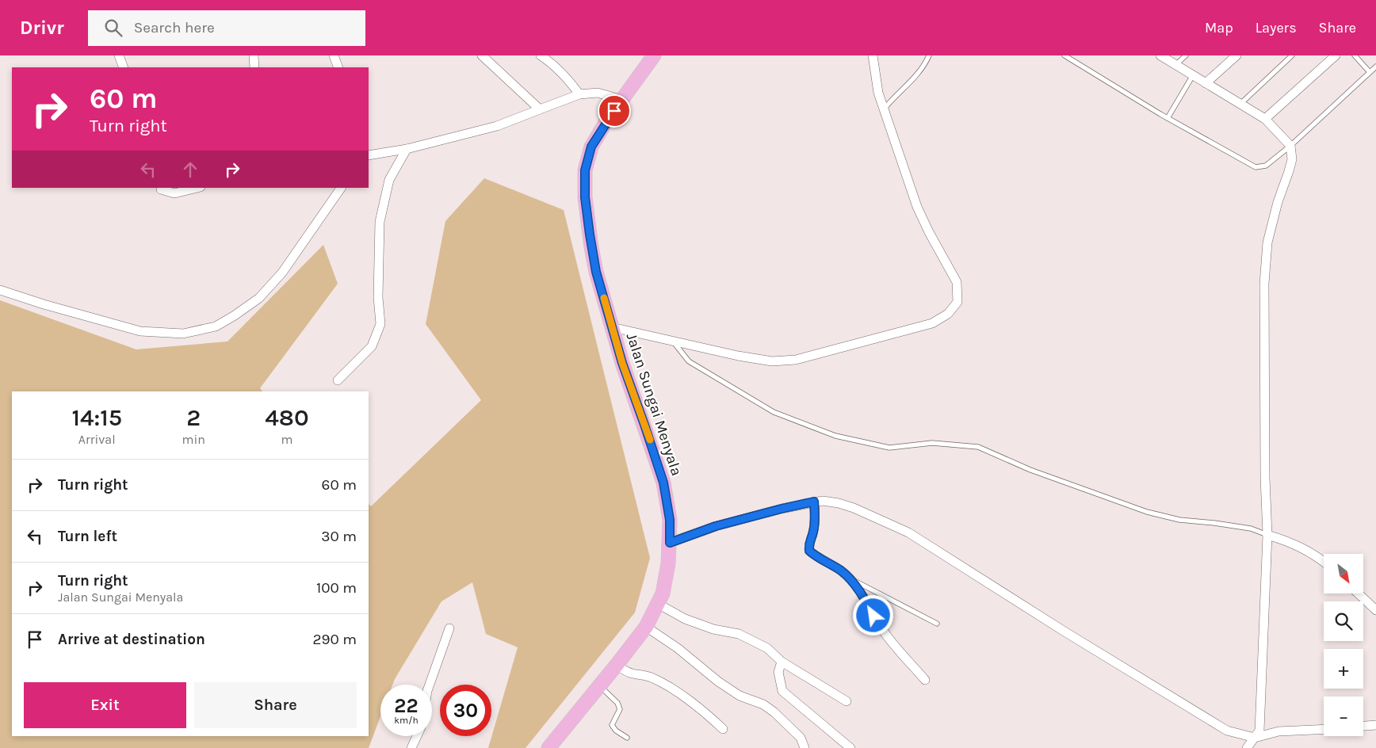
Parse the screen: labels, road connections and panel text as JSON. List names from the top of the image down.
{
  "streets": {
    "main road": ["Jalan Sungai Menyala"]
  },
  "north": "bottom right",
  "page": {
    "header": "Drivr",
    "search": "Search here",
    "nav": ["Map", "Layers", "Share"],
    "turn": ["60 m", "Turn right"],
    "eta": [
      "14:15",
      "Arrival",
      "2",
      "min",
      "480",
      "m"
    ],
    "list": [
      {
        "name": "Turn right",
        "value": "60 m"
      },
      {
        "name": "Turn left",
        "value": "30 m"
      },
      {
        "name": "Turn right",
        "note": "Jalan Sungai Menyala",
        "value": "100 m"
      },
      {
        "name": "Arrive at destination",
        "value": "290 m"
      }
    ],
    "map_buttons": ["+", "−"],
    "buttons": ["Exit", "Share"],
    "speed": "22 km/h",
    "limit": "30"
  }
}
